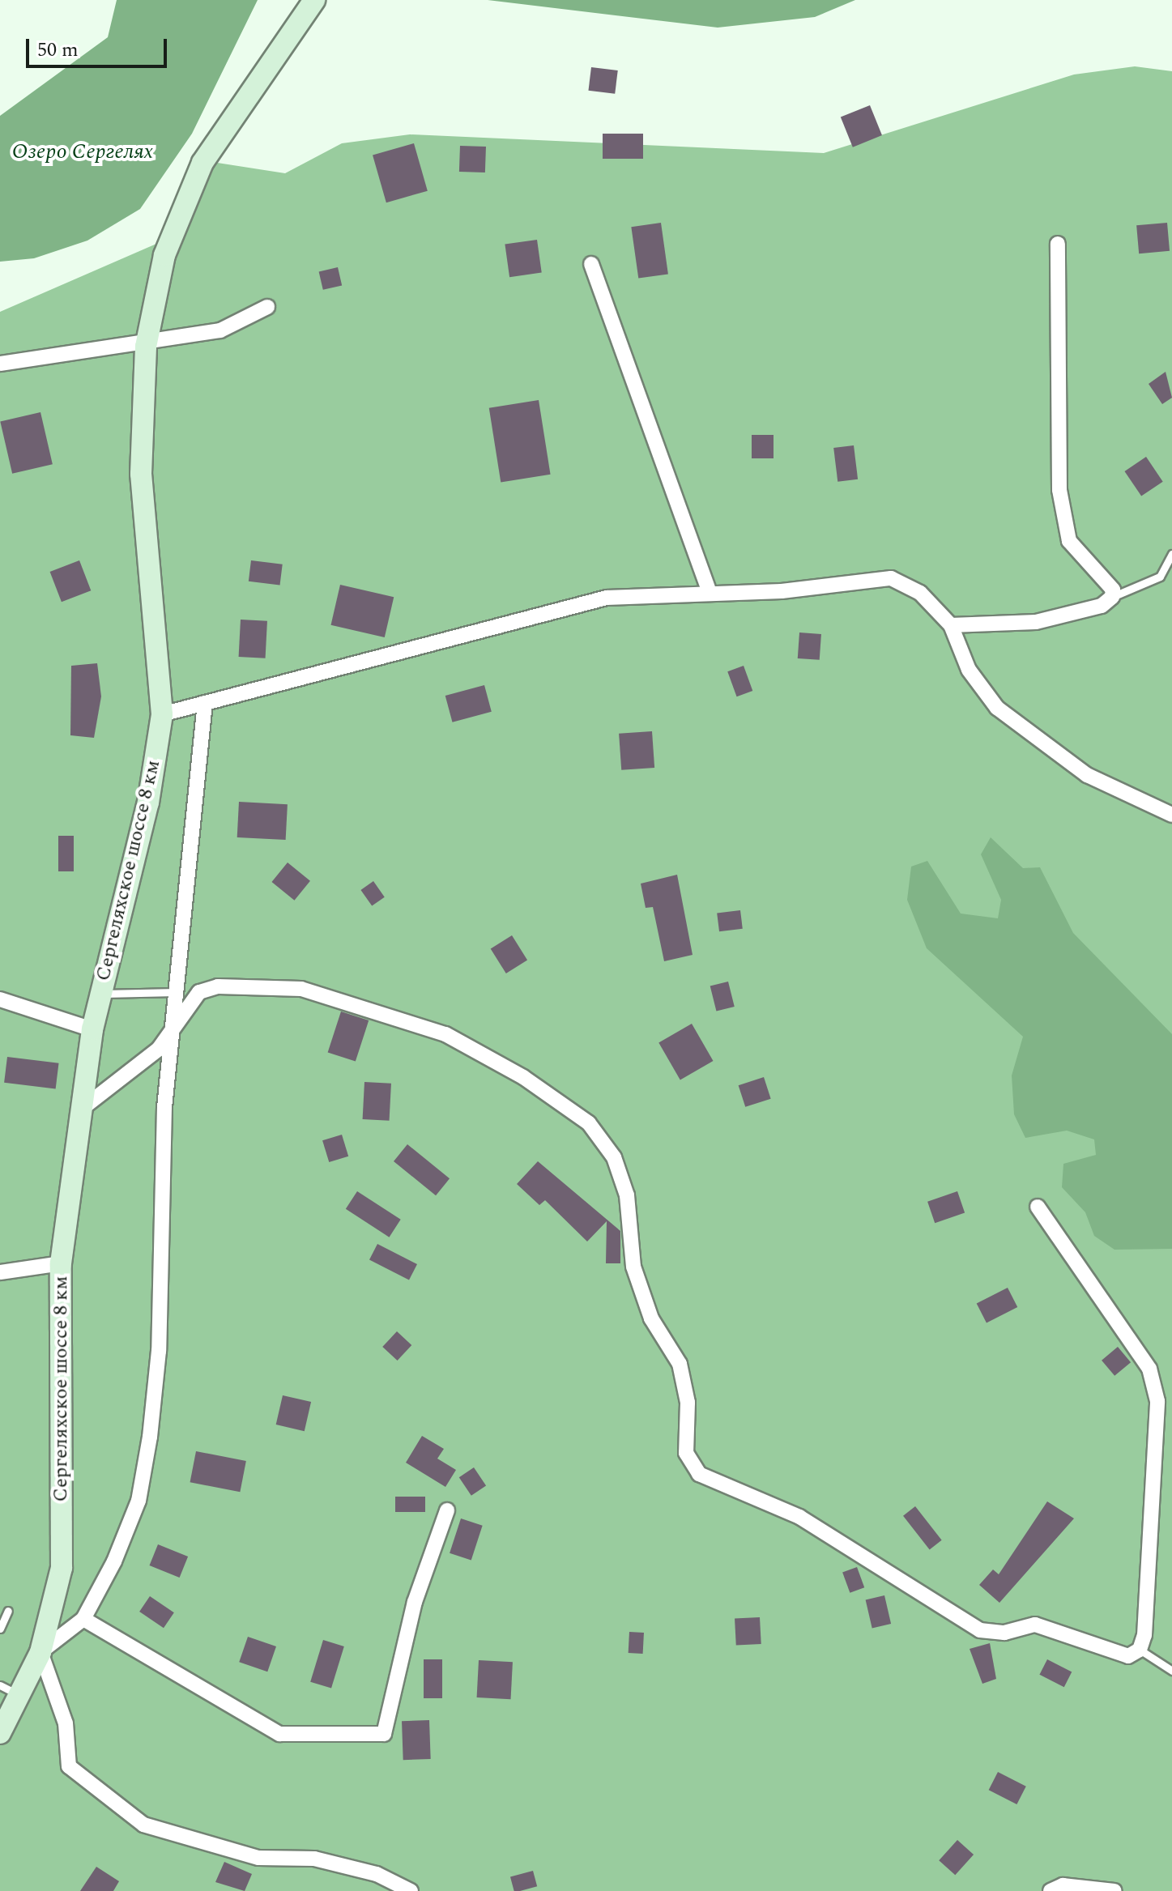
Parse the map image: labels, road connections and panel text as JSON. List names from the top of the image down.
{
  "streets": {
    "main road": ["Сергеляхское шоссе 8 км"]
  },
  "water": ["Озеро Сергелях"],
  "scale_bar": "50 m"
}
